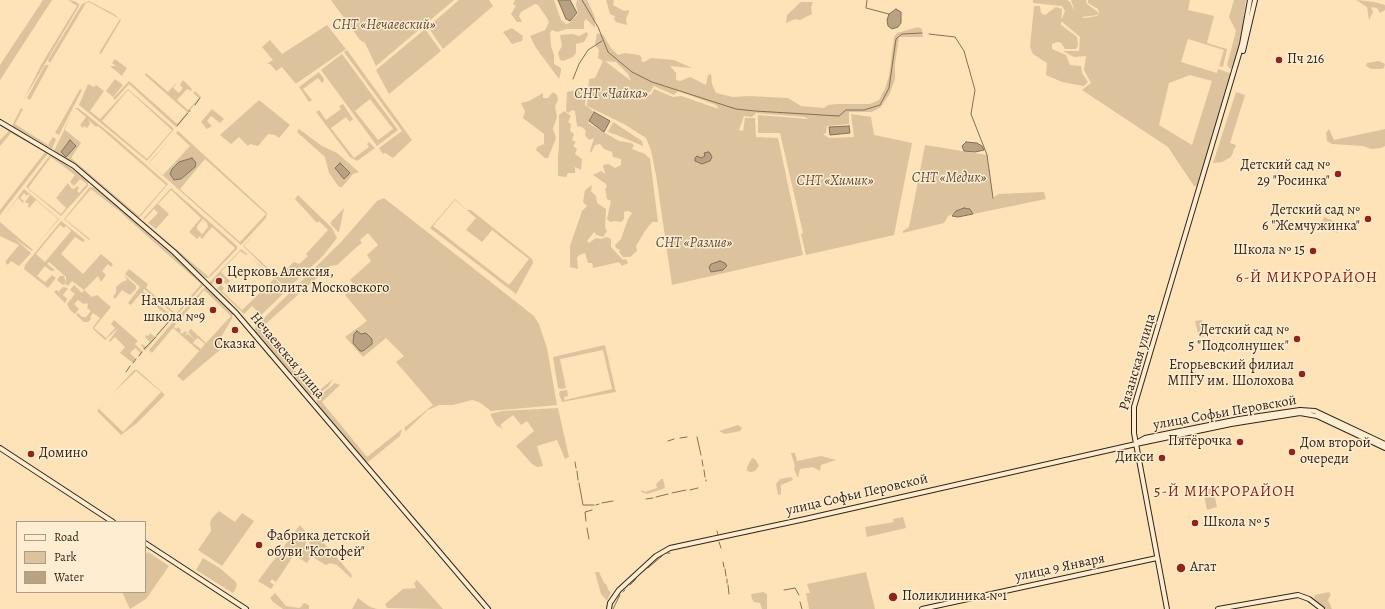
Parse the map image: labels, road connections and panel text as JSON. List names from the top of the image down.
{
  "streets": {
    "street": [
      "Нечаевская улица",
      "Рязанская улица",
      "улица Софьи Перовской",
      "улица 9 Января"
    ]
  },
  "crossings": [
    ["Рязанская улица", "улица Софьи Перовской"],
    ["Рязанская улица", "улица 9 Января"]
  ],
  "districts": ["6-Й МИКРОРАЙОН", "5-Й МИКРОРАЙОН"],
  "parks": [
    "СНТ «Нечаевский»",
    "СНТ «Чайка»",
    "СНТ «Медик»",
    "СНТ «Химик»",
    "СНТ «Разлив»"
  ],
  "places": [
    "Пч 216",
    "Детский сад № 29 \"Росинка\"",
    "Детский сад № 6 \"Жемчужинка\"",
    "Школа № 15",
    "Церковь Алексия, митрополита Московского",
    "Начальная школа №9",
    "Сказка",
    "Детский сад № 5 \"Подсолнушек\"",
    "Егорьевский филиал МПГУ им. Шолохова",
    "Пятёрочка",
    "Дом второй очереди",
    "Домино",
    "Дикси",
    "Школа № 5",
    "Фабрика детской обуви \"Котофей\"",
    "Агат",
    "Поликлиника №1"
  ],
  "legend": ["Road", "Park", "Water"]
}
